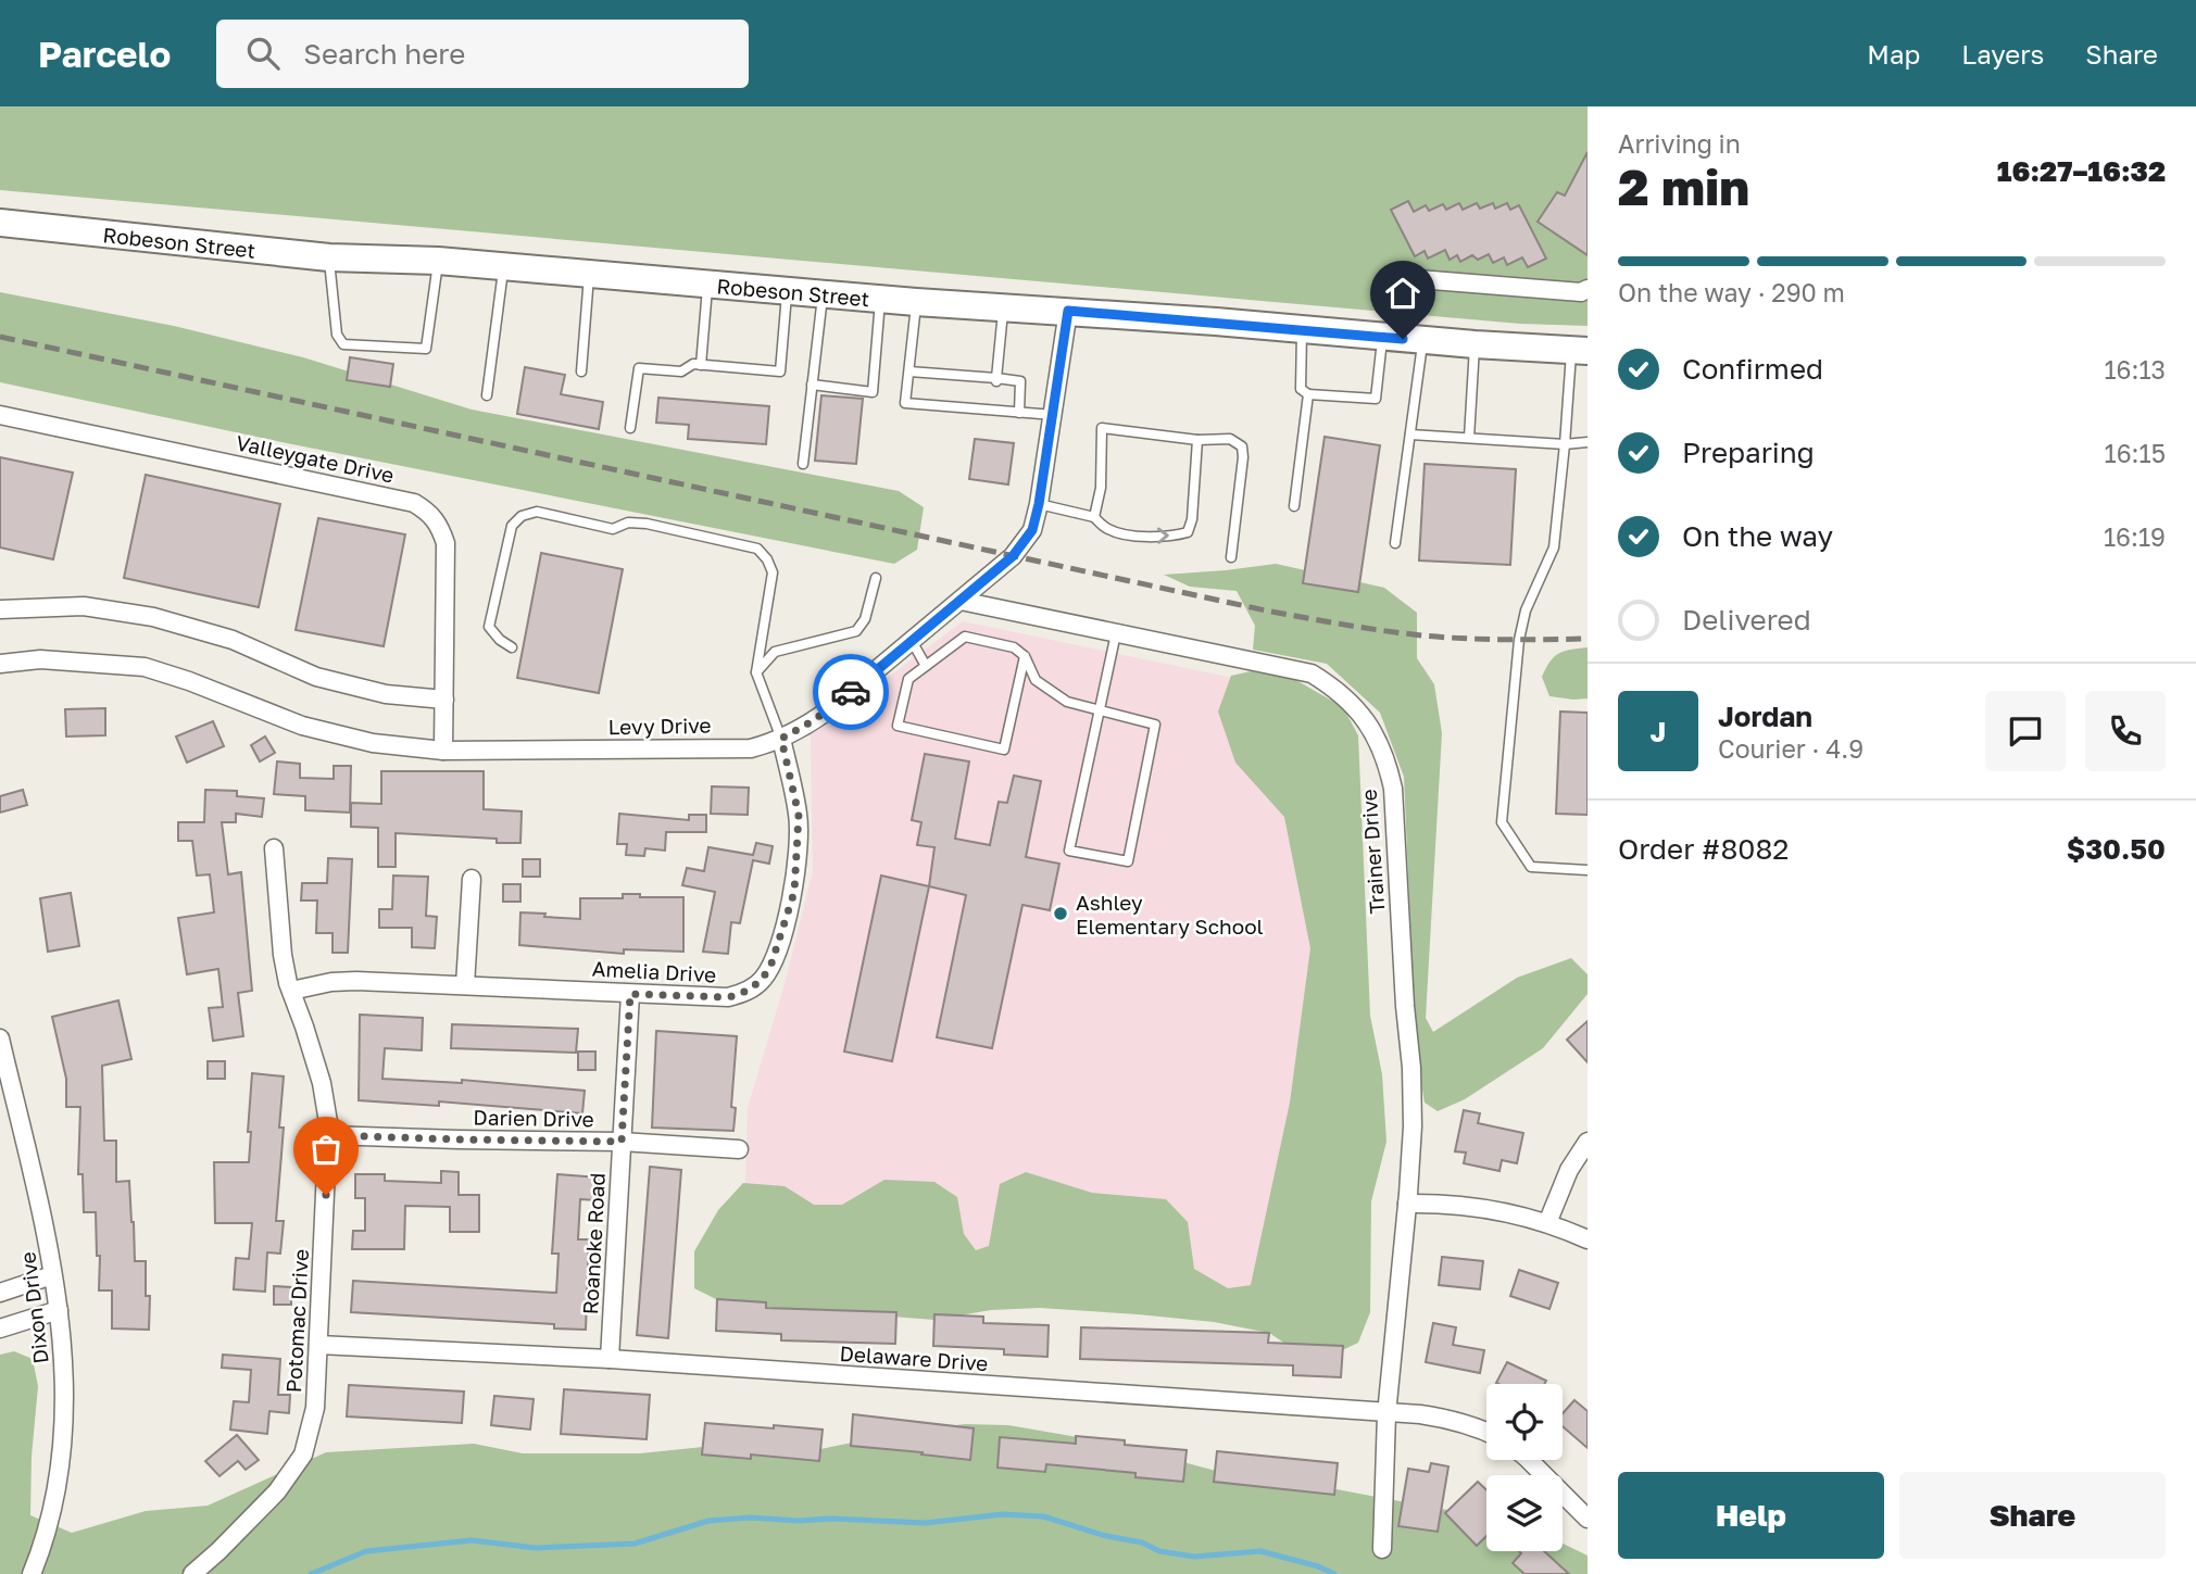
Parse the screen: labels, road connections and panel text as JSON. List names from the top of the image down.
{
  "streets": {
    "main road": ["Robeson Street"],
    "street": [
      "Valleygate Drive",
      "Levy Drive",
      "Trainer Drive",
      "Amelia Drive",
      "Darien Drive",
      "Roanoke Road",
      "Dixon Drive",
      "Potomac Drive",
      "Delaware Drive"
    ]
  },
  "crossings": [
    ["Robeson Street", "Levy Drive"],
    ["Valleygate Drive", "Levy Drive"],
    ["Levy Drive", "Trainer Drive"],
    ["Levy Drive", "Amelia Drive"],
    ["Trainer Drive", "Delaware Drive"],
    ["Amelia Drive", "Roanoke Road"],
    ["Amelia Drive", "Potomac Drive"],
    ["Darien Drive", "Roanoke Road"],
    ["Darien Drive", "Potomac Drive"],
    ["Roanoke Road", "Delaware Drive"],
    ["Potomac Drive", "Delaware Drive"]
  ],
  "places": ["Ashley Elementary School"],
  "page": {
    "header": "Parcelo",
    "search": "Search here",
    "nav": ["Map", "Layers", "Share"],
    "heading": ["2 min", "Arriving in", "16:27–16:32"],
    "panel": [
      "Jordan",
      "Courier · 4.9",
      "Order #8082",
      "$30.50"
    ],
    "bar": "On the way · 290 m",
    "list": [
      ["Confirmed", "16:13"],
      ["Preparing", "16:15"],
      ["On the way", "16:19"],
      "Delivered"
    ],
    "round": "J",
    "buttons": ["Help", "Share"]
  }
}
